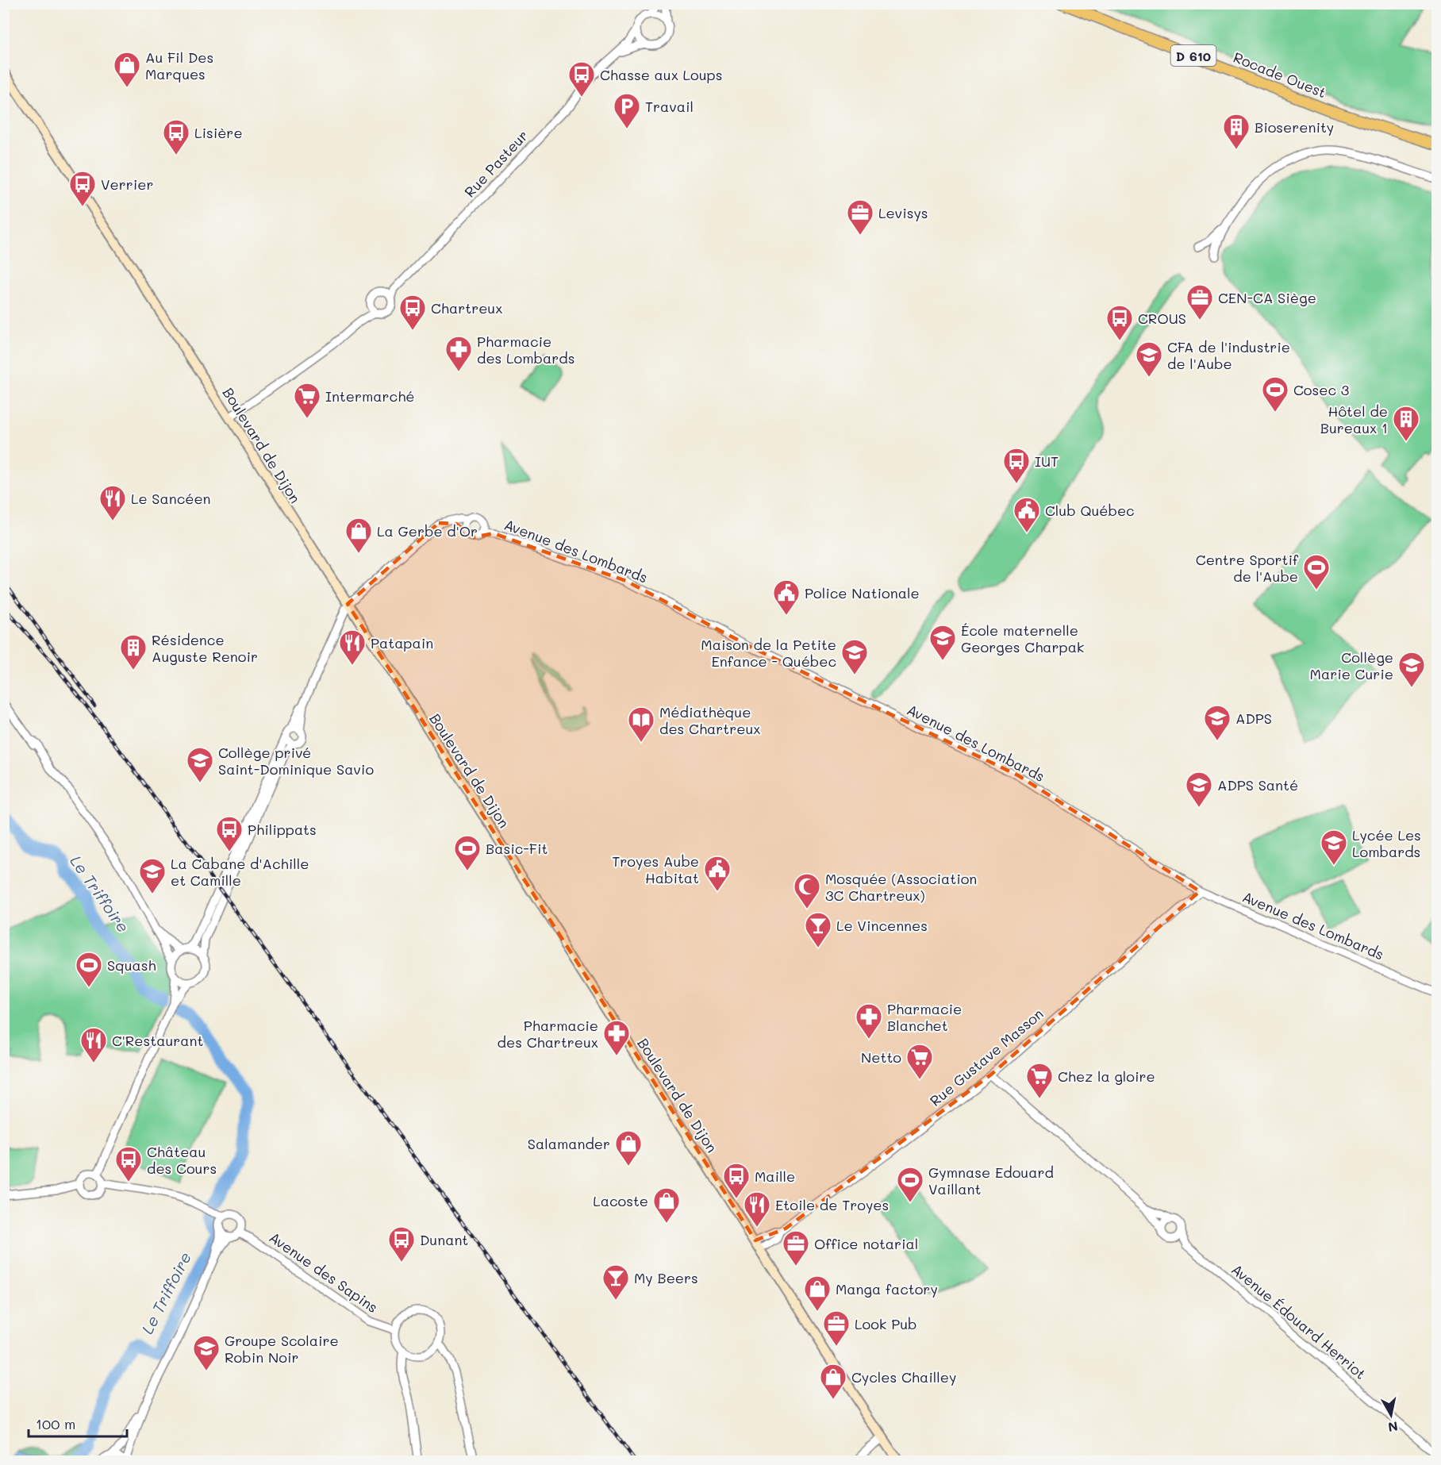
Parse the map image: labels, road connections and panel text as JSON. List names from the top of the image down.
{
  "streets": {
    "main road": ["D 610", "Rocade Ouest", "Boulevard de Dijon"],
    "street": [
      "Rue Pasteur",
      "Avenue des Lombards",
      "Rue Gustave Masson",
      "Avenue des Sapins",
      "Avenue Édouard Herriot"
    ]
  },
  "crossings": [
    ["Boulevard de Dijon", "Rue Gustave Masson"],
    ["Avenue des Lombards", "Rue Gustave Masson"]
  ],
  "water": ["Le Triffoire"],
  "places": {
    "shop": [
      "Au Fil Des Marques",
      "La Gerbe d'Or",
      "Salamander",
      "Lacoste",
      "Manga factory",
      "Cycles Chailley"
    ],
    "bus stop": [
      "Chasse aux Loups",
      "Lisière",
      "Verrier",
      "Chartreux",
      "CROUS",
      "IUT",
      "Philippats",
      "Château des Cours",
      "Maille",
      "Dunant"
    ],
    "parking": ["Travail"],
    "building": ["Bioserenity", "Hôtel de Bureaux 1", "Résidence Auguste Renoir"],
    "office": [
      "Levisys",
      "CEN-CA Siège",
      "Office notarial",
      "Look Pub"
    ],
    "pharmacy": ["Pharmacie des Lombards", "Pharmacie Blanchet", "Pharmacie des Chartreux"],
    "school or university": [
      "CFA de l'industrie de l'Aube",
      "École maternelle Georges Charpak",
      "Maison de la Petite Enfance - Québec",
      "Collège Marie Curie",
      "ADPS",
      "Collège privé Saint-Dominique Savio",
      "ADPS Santé",
      "Lycée Les Lombards",
      "La Cabane d'Achille et Camille",
      "Groupe Scolaire Robin Noir"
    ],
    "sports": [
      "Cosec 3",
      "Centre Sportif de l'Aube",
      "Basic-Fit",
      "Squash",
      "Gymnase Edouard Vaillant"
    ],
    "supermarket": ["Intermarché", "Netto", "Chez la gloire"],
    "restaurant": [
      "Le Sancéen",
      "Patapain",
      "C'Restaurant",
      "Etoile de Troyes"
    ],
    "public building": ["Club Québec", "Police Nationale", "Troyes Aube Habitat"],
    "library": ["Médiathèque des Chartreux"],
    "mosque": ["Mosquée (Association 3C Chartreux)"],
    "bar": ["Le Vincennes", "My Beers"]
  },
  "scale_bar": "100 m",
  "north": "bottom"
}
